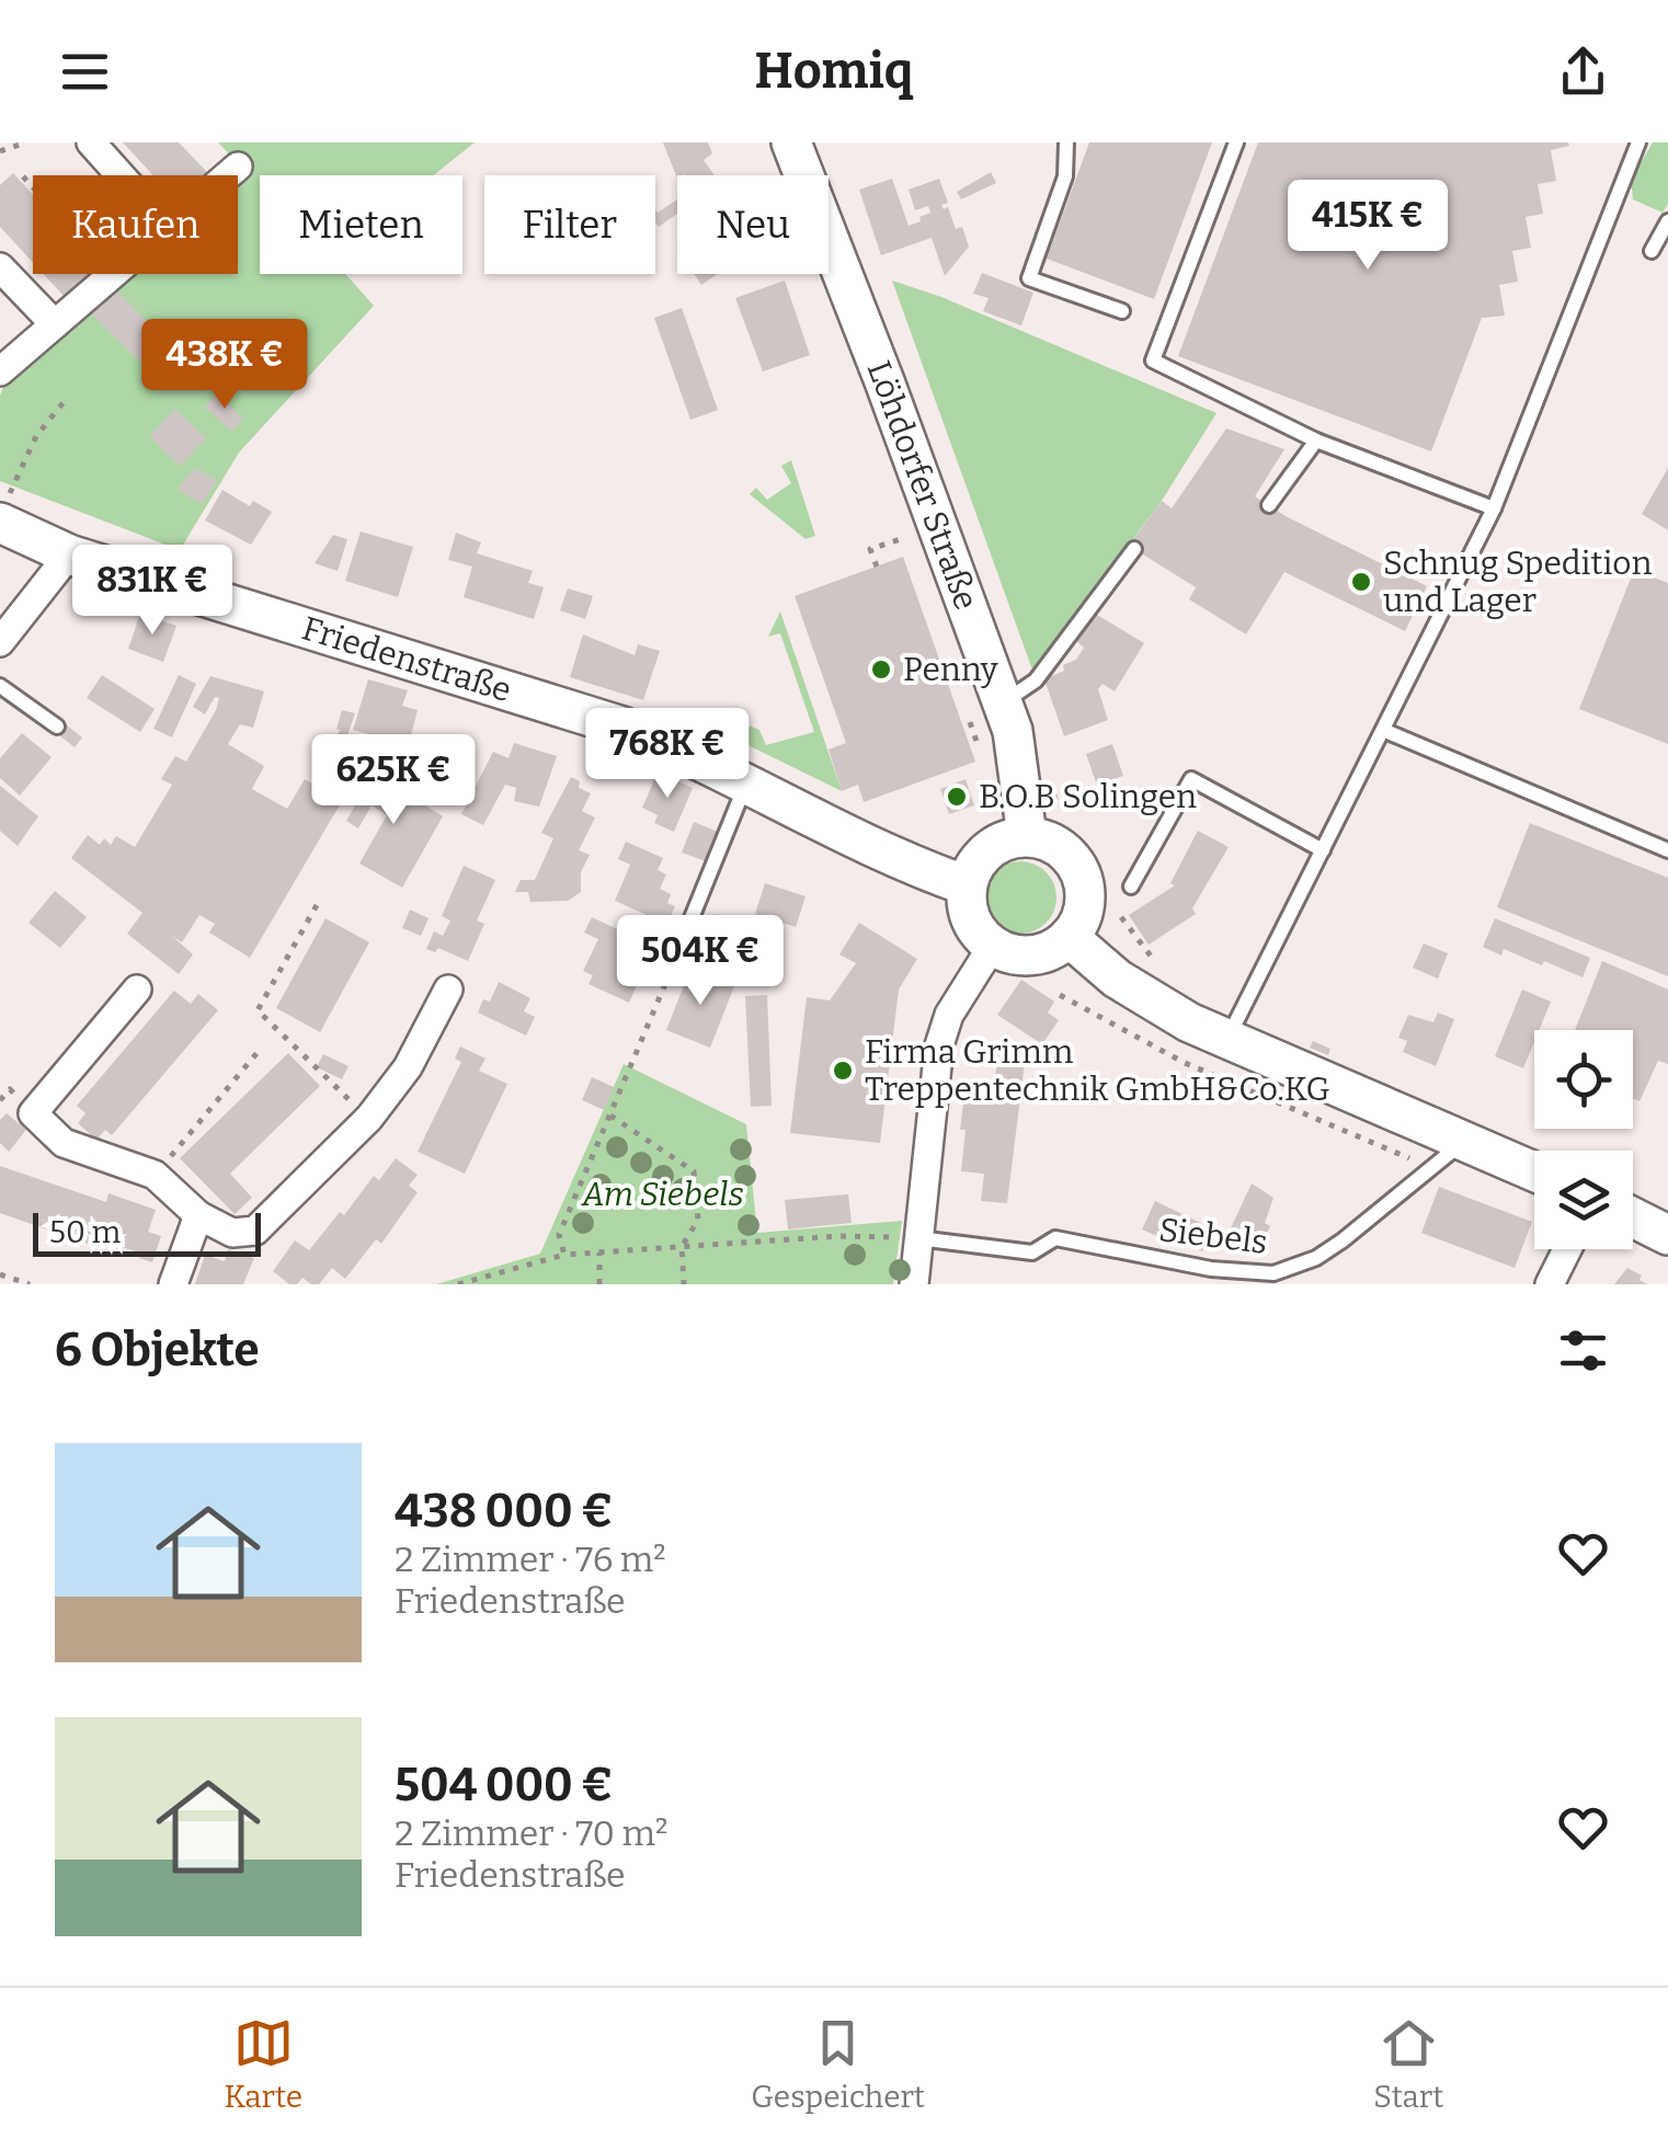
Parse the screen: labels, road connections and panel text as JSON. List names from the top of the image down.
{
  "streets": {
    "main road": ["Löhdorfer Straße", "Friedenstraße"],
    "lane": ["Siebels"]
  },
  "crossings": [
    ["Löhdorfer Straße", "Friedenstraße"]
  ],
  "parks": ["Am Siebels"],
  "places": [
    "Schnug Spedition und Lager",
    "Penny",
    "B.O.B Solingen",
    "Firma Grimm Treppentechnik GmbH&Co.KG"
  ],
  "scale_bar": "50 m",
  "page": {
    "header": "Homiq",
    "chip": [
      "Kaufen",
      "Mieten",
      "Filter",
      "Neu"
    ],
    "price": [
      "415K €",
      "438K €",
      "831K €",
      "768K €",
      "625K €",
      "504K €"
    ],
    "scale": "50 m",
    "heading": "6 Objekte",
    "list": [
      {
        "name": "438 000 €",
        "note": "2 Zimmer · 76 m² · Friedenstraße"
      },
      {
        "name": "504 000 €",
        "note": "2 Zimmer · 70 m² · Friedenstraße"
      }
    ],
    "tabs": ["Karte", "Gespeichert", "Start"]
  }
}
